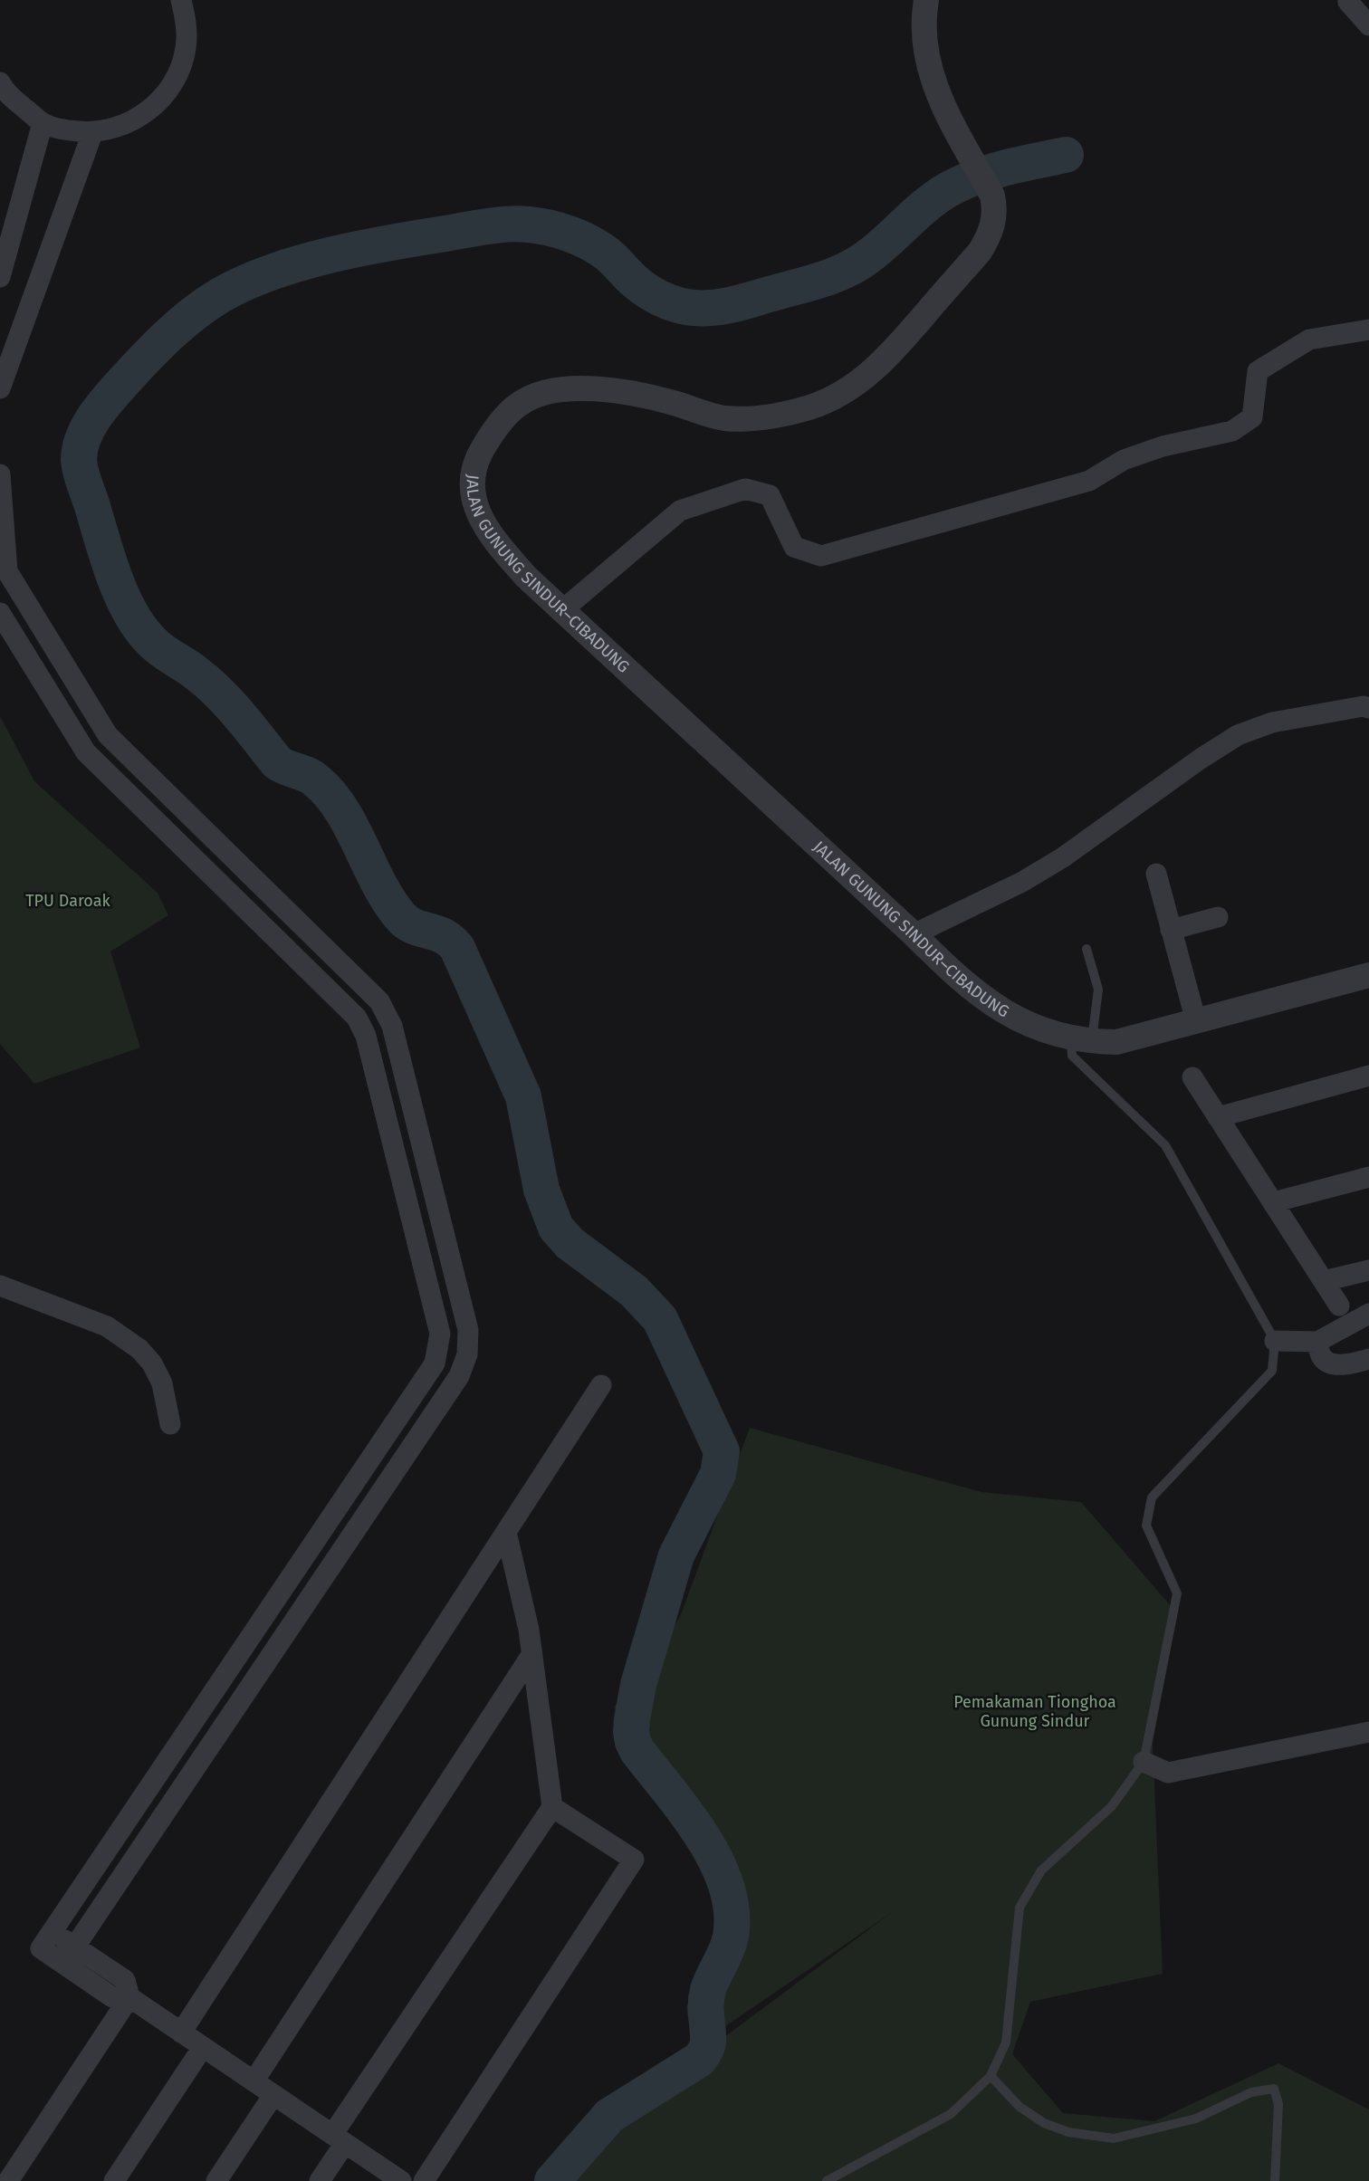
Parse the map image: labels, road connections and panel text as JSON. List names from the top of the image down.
{
  "streets": {
    "street": ["JALAN GUNUNG SINDUR–CIBADUNG"]
  },
  "parks": ["TPU Daroak", "Pemakaman Tionghoa Gunung Sindur"]
}
